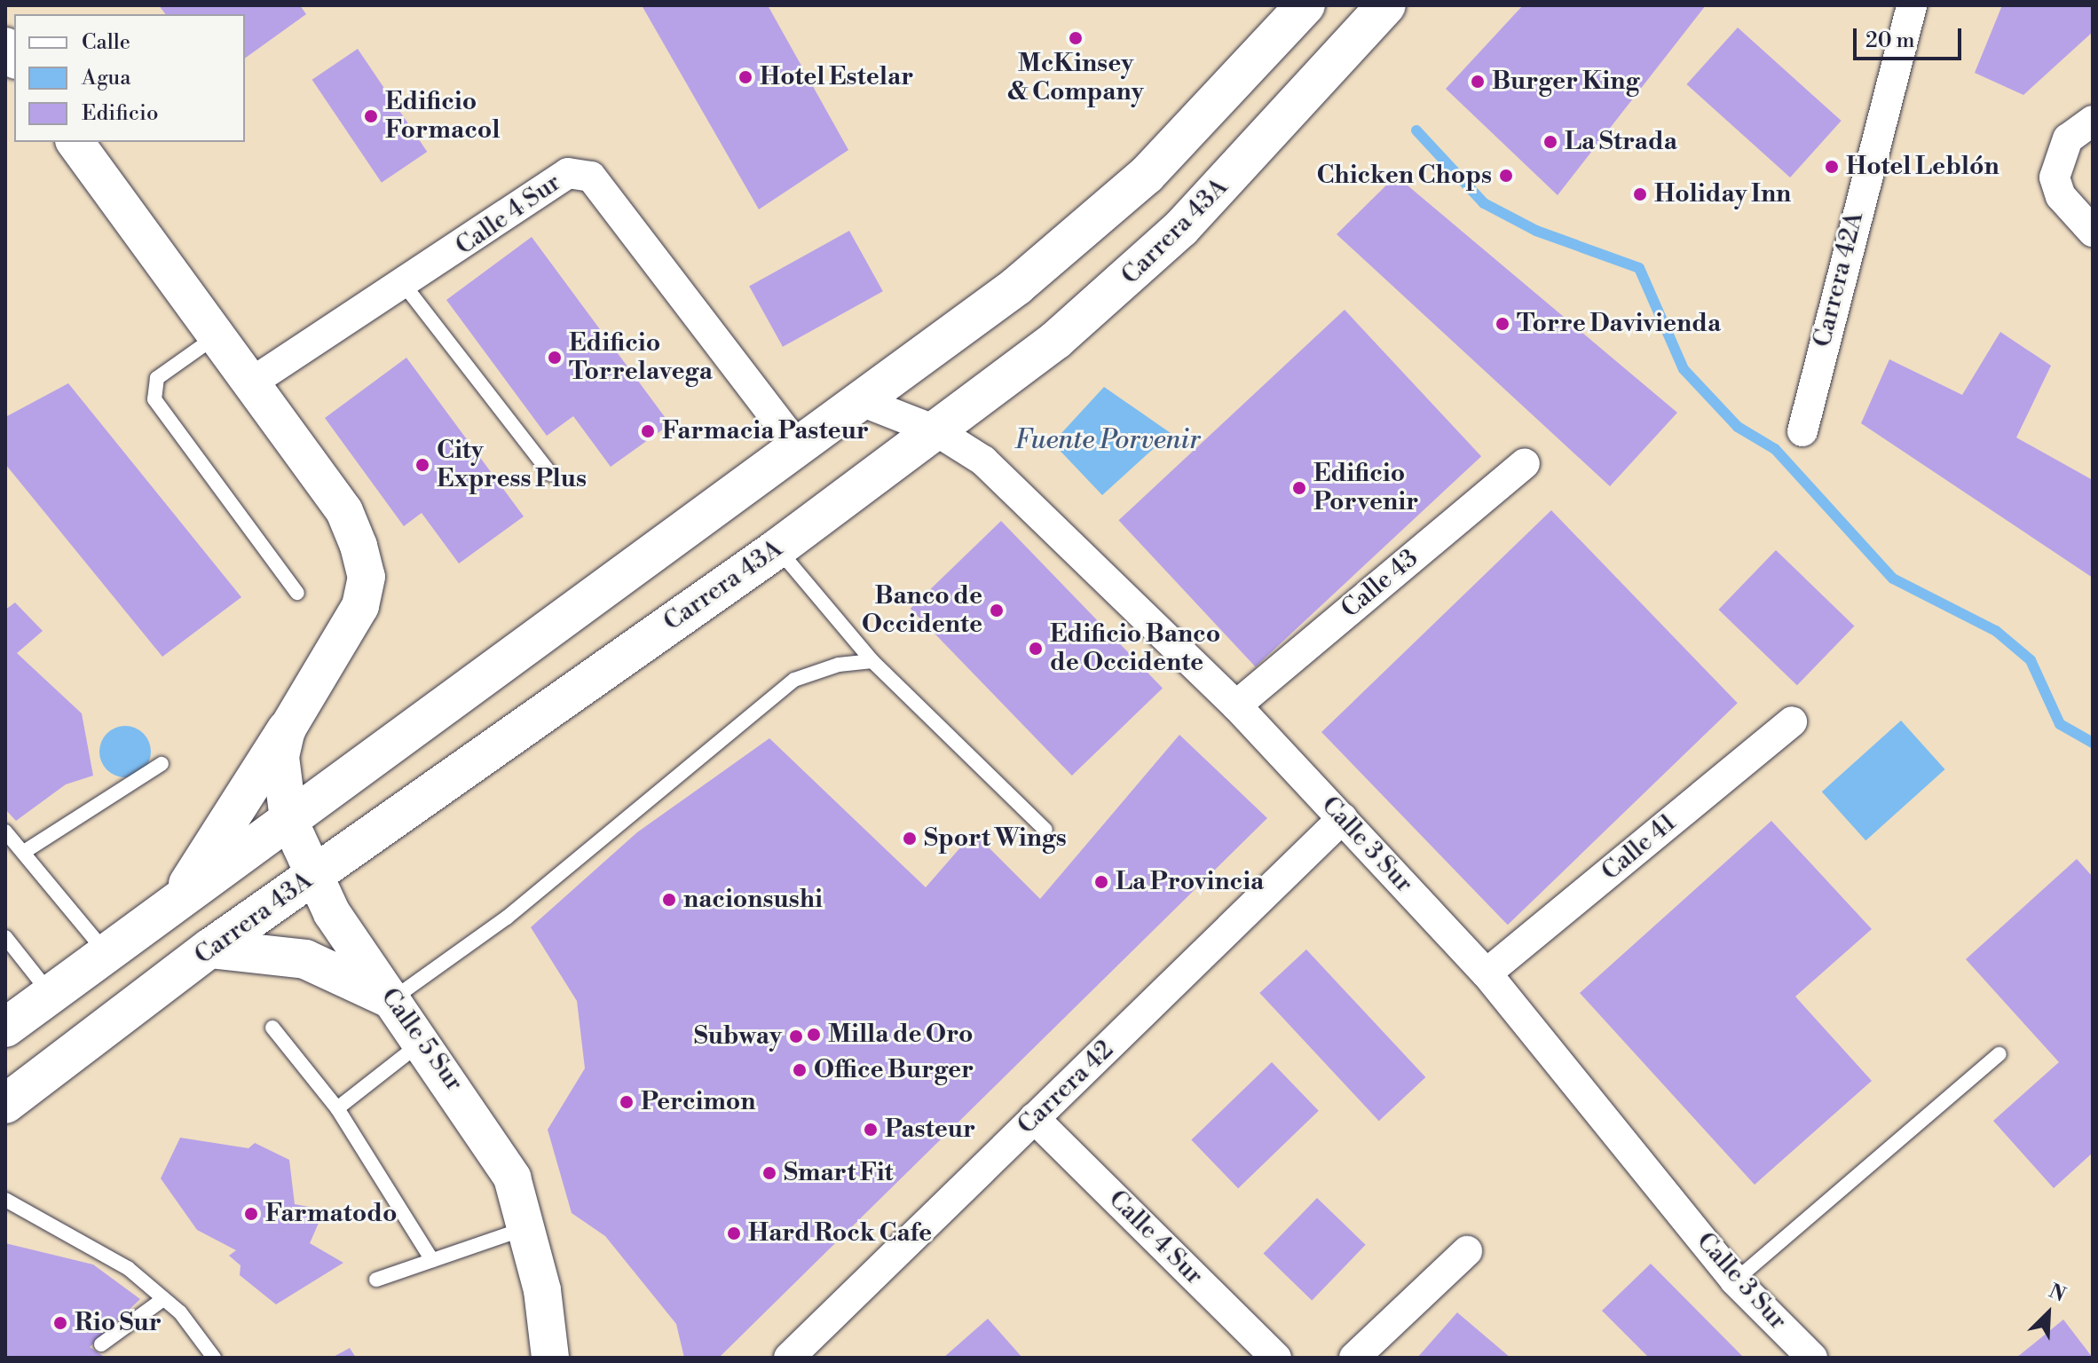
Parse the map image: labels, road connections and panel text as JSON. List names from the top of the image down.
{
  "streets": {
    "main road": ["Carrera 43A"],
    "street": [
      "Calle 4 Sur",
      "Carrera 42A",
      "Calle 43",
      "Calle 3 Sur",
      "Calle 41",
      "Calle 5 Sur",
      "Carrera 42"
    ]
  },
  "crossings": [
    ["Calle 4 Sur", "Carrera 42"],
    ["Carrera 43A", "Calle 3 Sur"],
    ["Carrera 43A", "Calle 5 Sur"],
    ["Calle 43", "Calle 3 Sur"],
    ["Calle 3 Sur", "Calle 41"],
    ["Calle 3 Sur", "Carrera 42"]
  ],
  "water": ["Fuente Porvenir"],
  "places": [
    "McKinsey & Company",
    "Hotel Estelar",
    "Burger King",
    "Edificio Formacol",
    "La Strada",
    "Hotel Leblón",
    "Chicken Chops",
    "Holiday Inn",
    "Torre Davivienda",
    "Edificio Torrelavega",
    "Farmacia Pasteur",
    "City Express Plus",
    "Edificio Porvenir",
    "Banco de Occidente",
    "Edificio Banco de Occidente",
    "Sport Wings",
    "La Provincia",
    "nacionsushi",
    "Milla de Oro",
    "Subway",
    "Office Burger",
    "Percimon",
    "Pasteur",
    "Smart Fit",
    "Farmatodo",
    "Hard Rock Cafe",
    "Rio Sur"
  ],
  "legend": ["Calle", "Agua", "Edificio"],
  "scale_bar": "20 m",
  "north": "top right"
}
